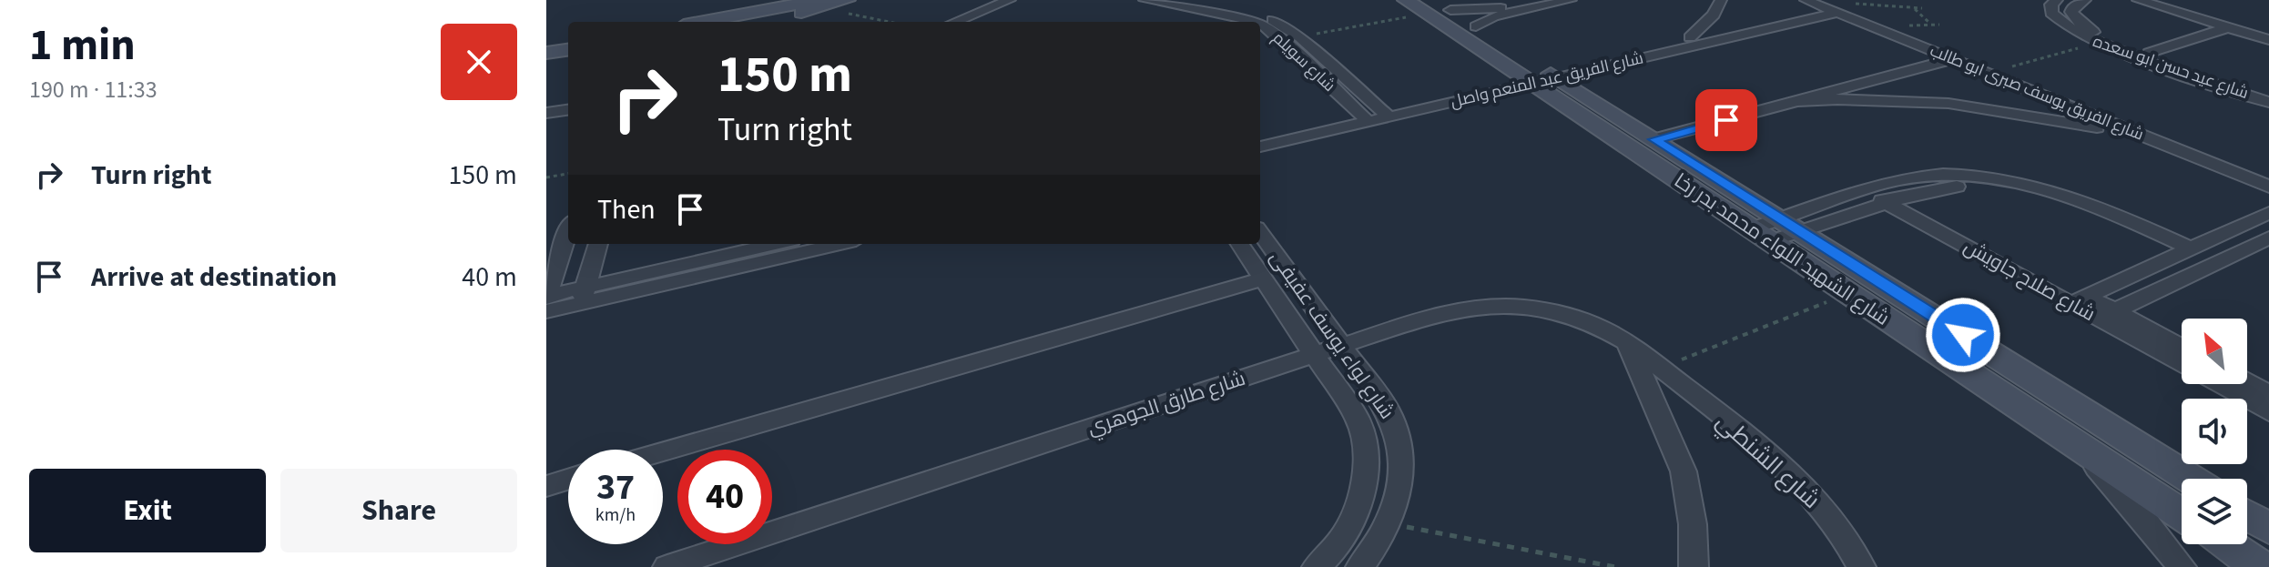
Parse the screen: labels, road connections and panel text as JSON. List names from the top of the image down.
{
  "streets": {
    "street": [
      "شارع سويلم",
      "شارع عيد حسن ابو سعده",
      "شارع الفريق عبد المنعم واصل",
      "شارع الفريق يوسف صبرى ابو طالب",
      "شارع الشهيد اللواء محمد بدر رخا",
      "شارع صلاح جاويش",
      "شارع لواء يوسف عفيفى",
      "شارع طارق الجوهري",
      "شارع الشنطي"
    ]
  },
  "crossings": [
    ["شارع سويلم", "شارع الفريق عبد المنعم واصل"],
    ["شارع الفريق عبد المنعم واصل", "شارع الفريق يوسف صبرى ابو طالب"],
    ["شارع الفريق عبد المنعم واصل", "شارع الشهيد اللواء محمد بدر رخا"],
    ["شارع لواء يوسف عفيفى", "شارع طارق الجوهري"],
    ["شارع طارق الجوهري", "شارع الشنطي"]
  ],
  "north": "top left",
  "page": {
    "heading": ["1 min", "190 m · 11:33"],
    "turn": ["150 m", "Turn right"],
    "list": [
      {
        "name": "Turn right",
        "value": "150 m"
      },
      {
        "name": "Arrive at destination",
        "value": "40 m"
      }
    ],
    "then": "Then",
    "speed": "37 km/h",
    "limit": "40",
    "buttons": ["Exit", "Share"]
  }
}
